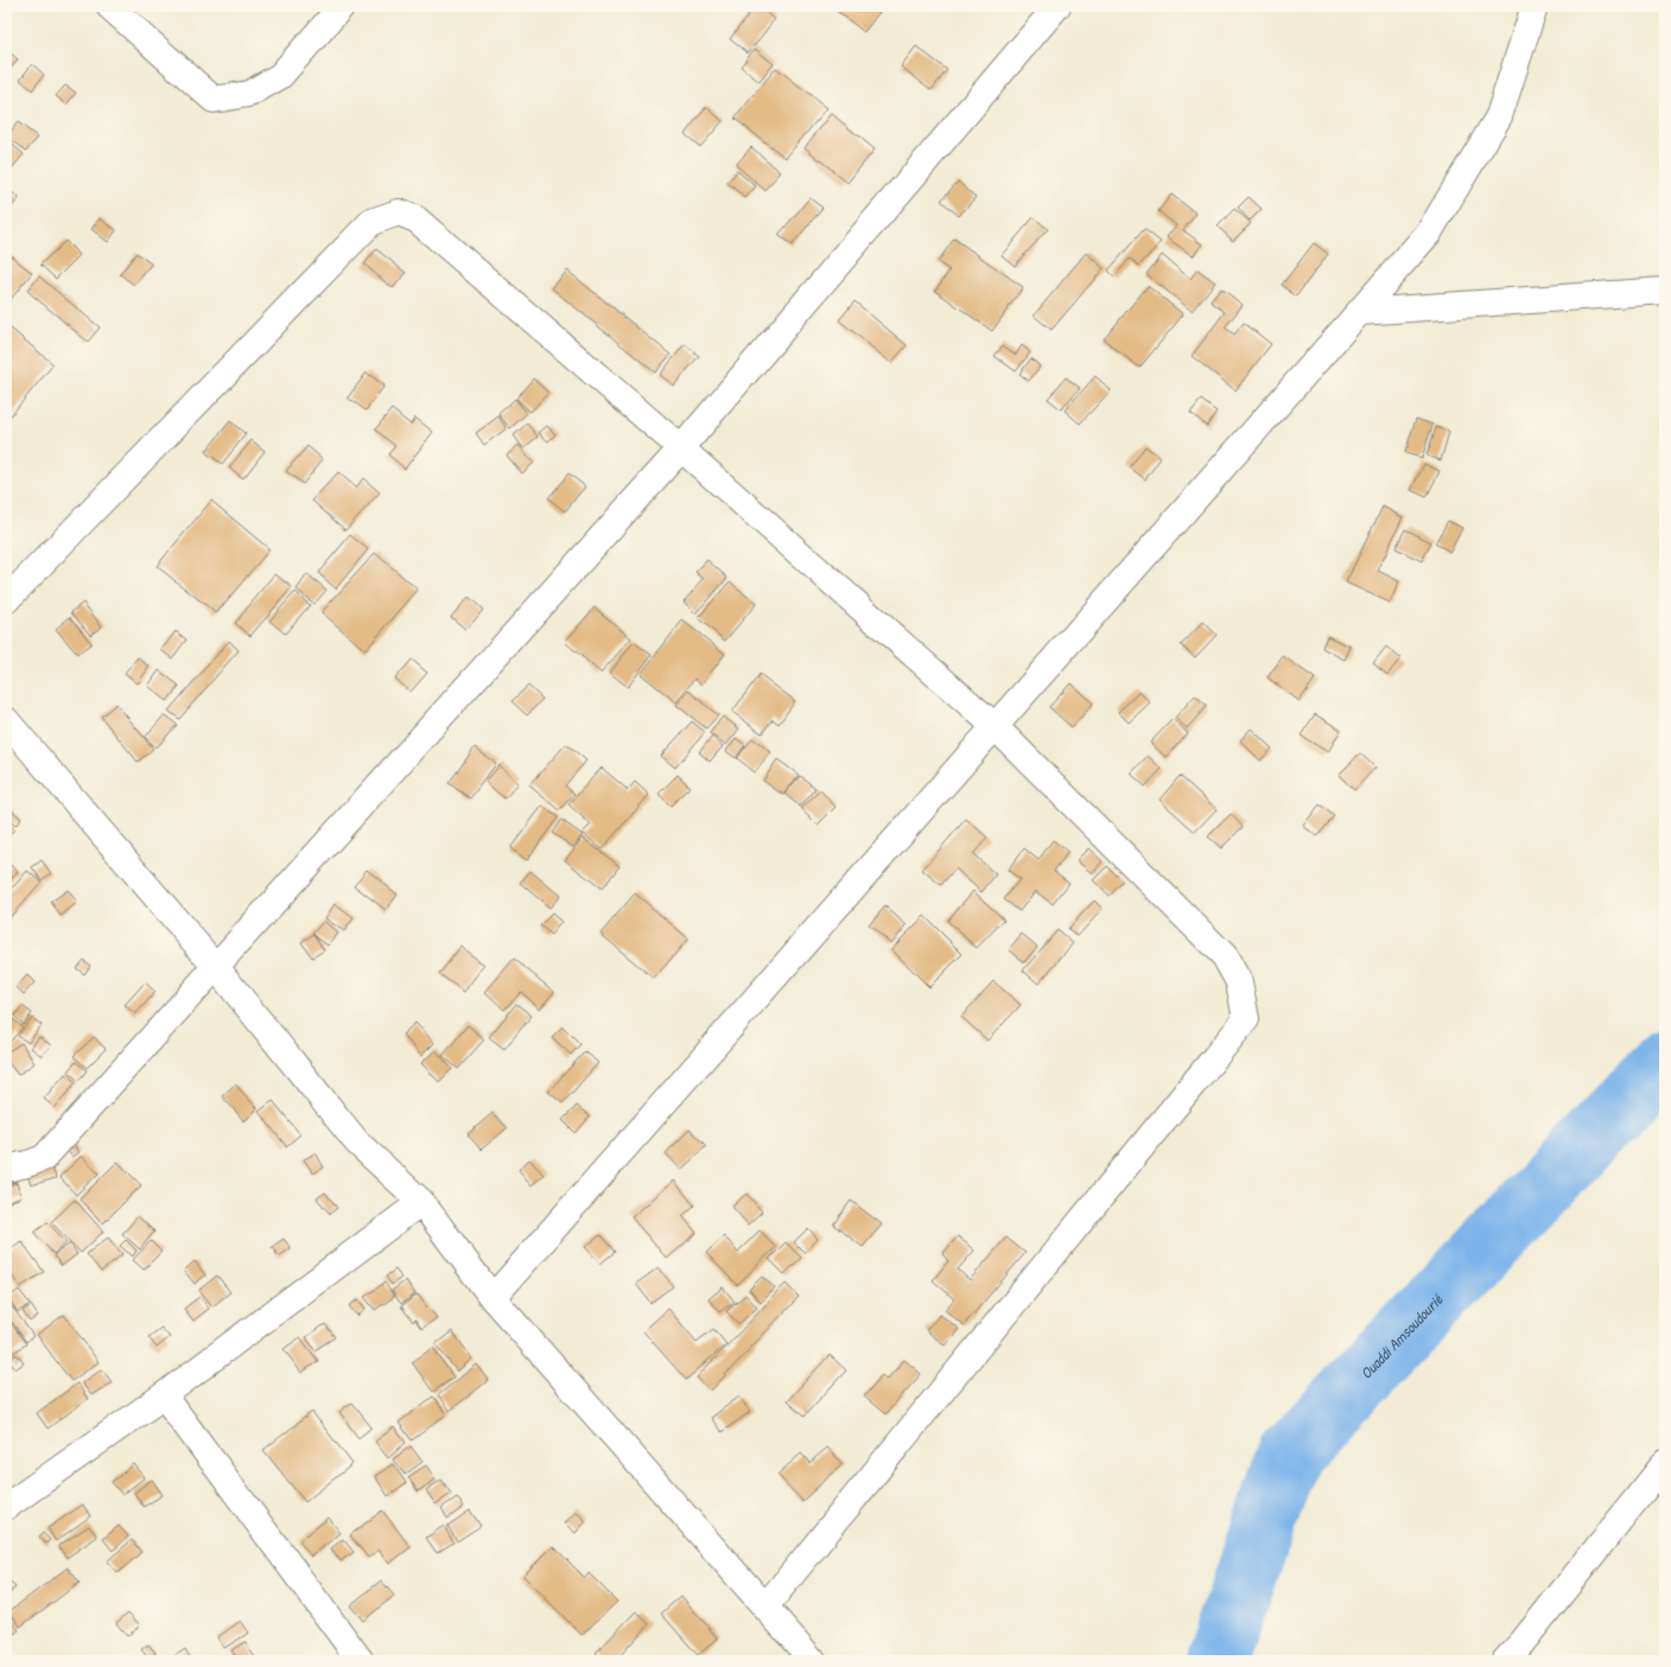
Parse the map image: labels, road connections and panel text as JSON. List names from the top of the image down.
{
  "water": ["Ouaddi Amsoudourié"]
}
